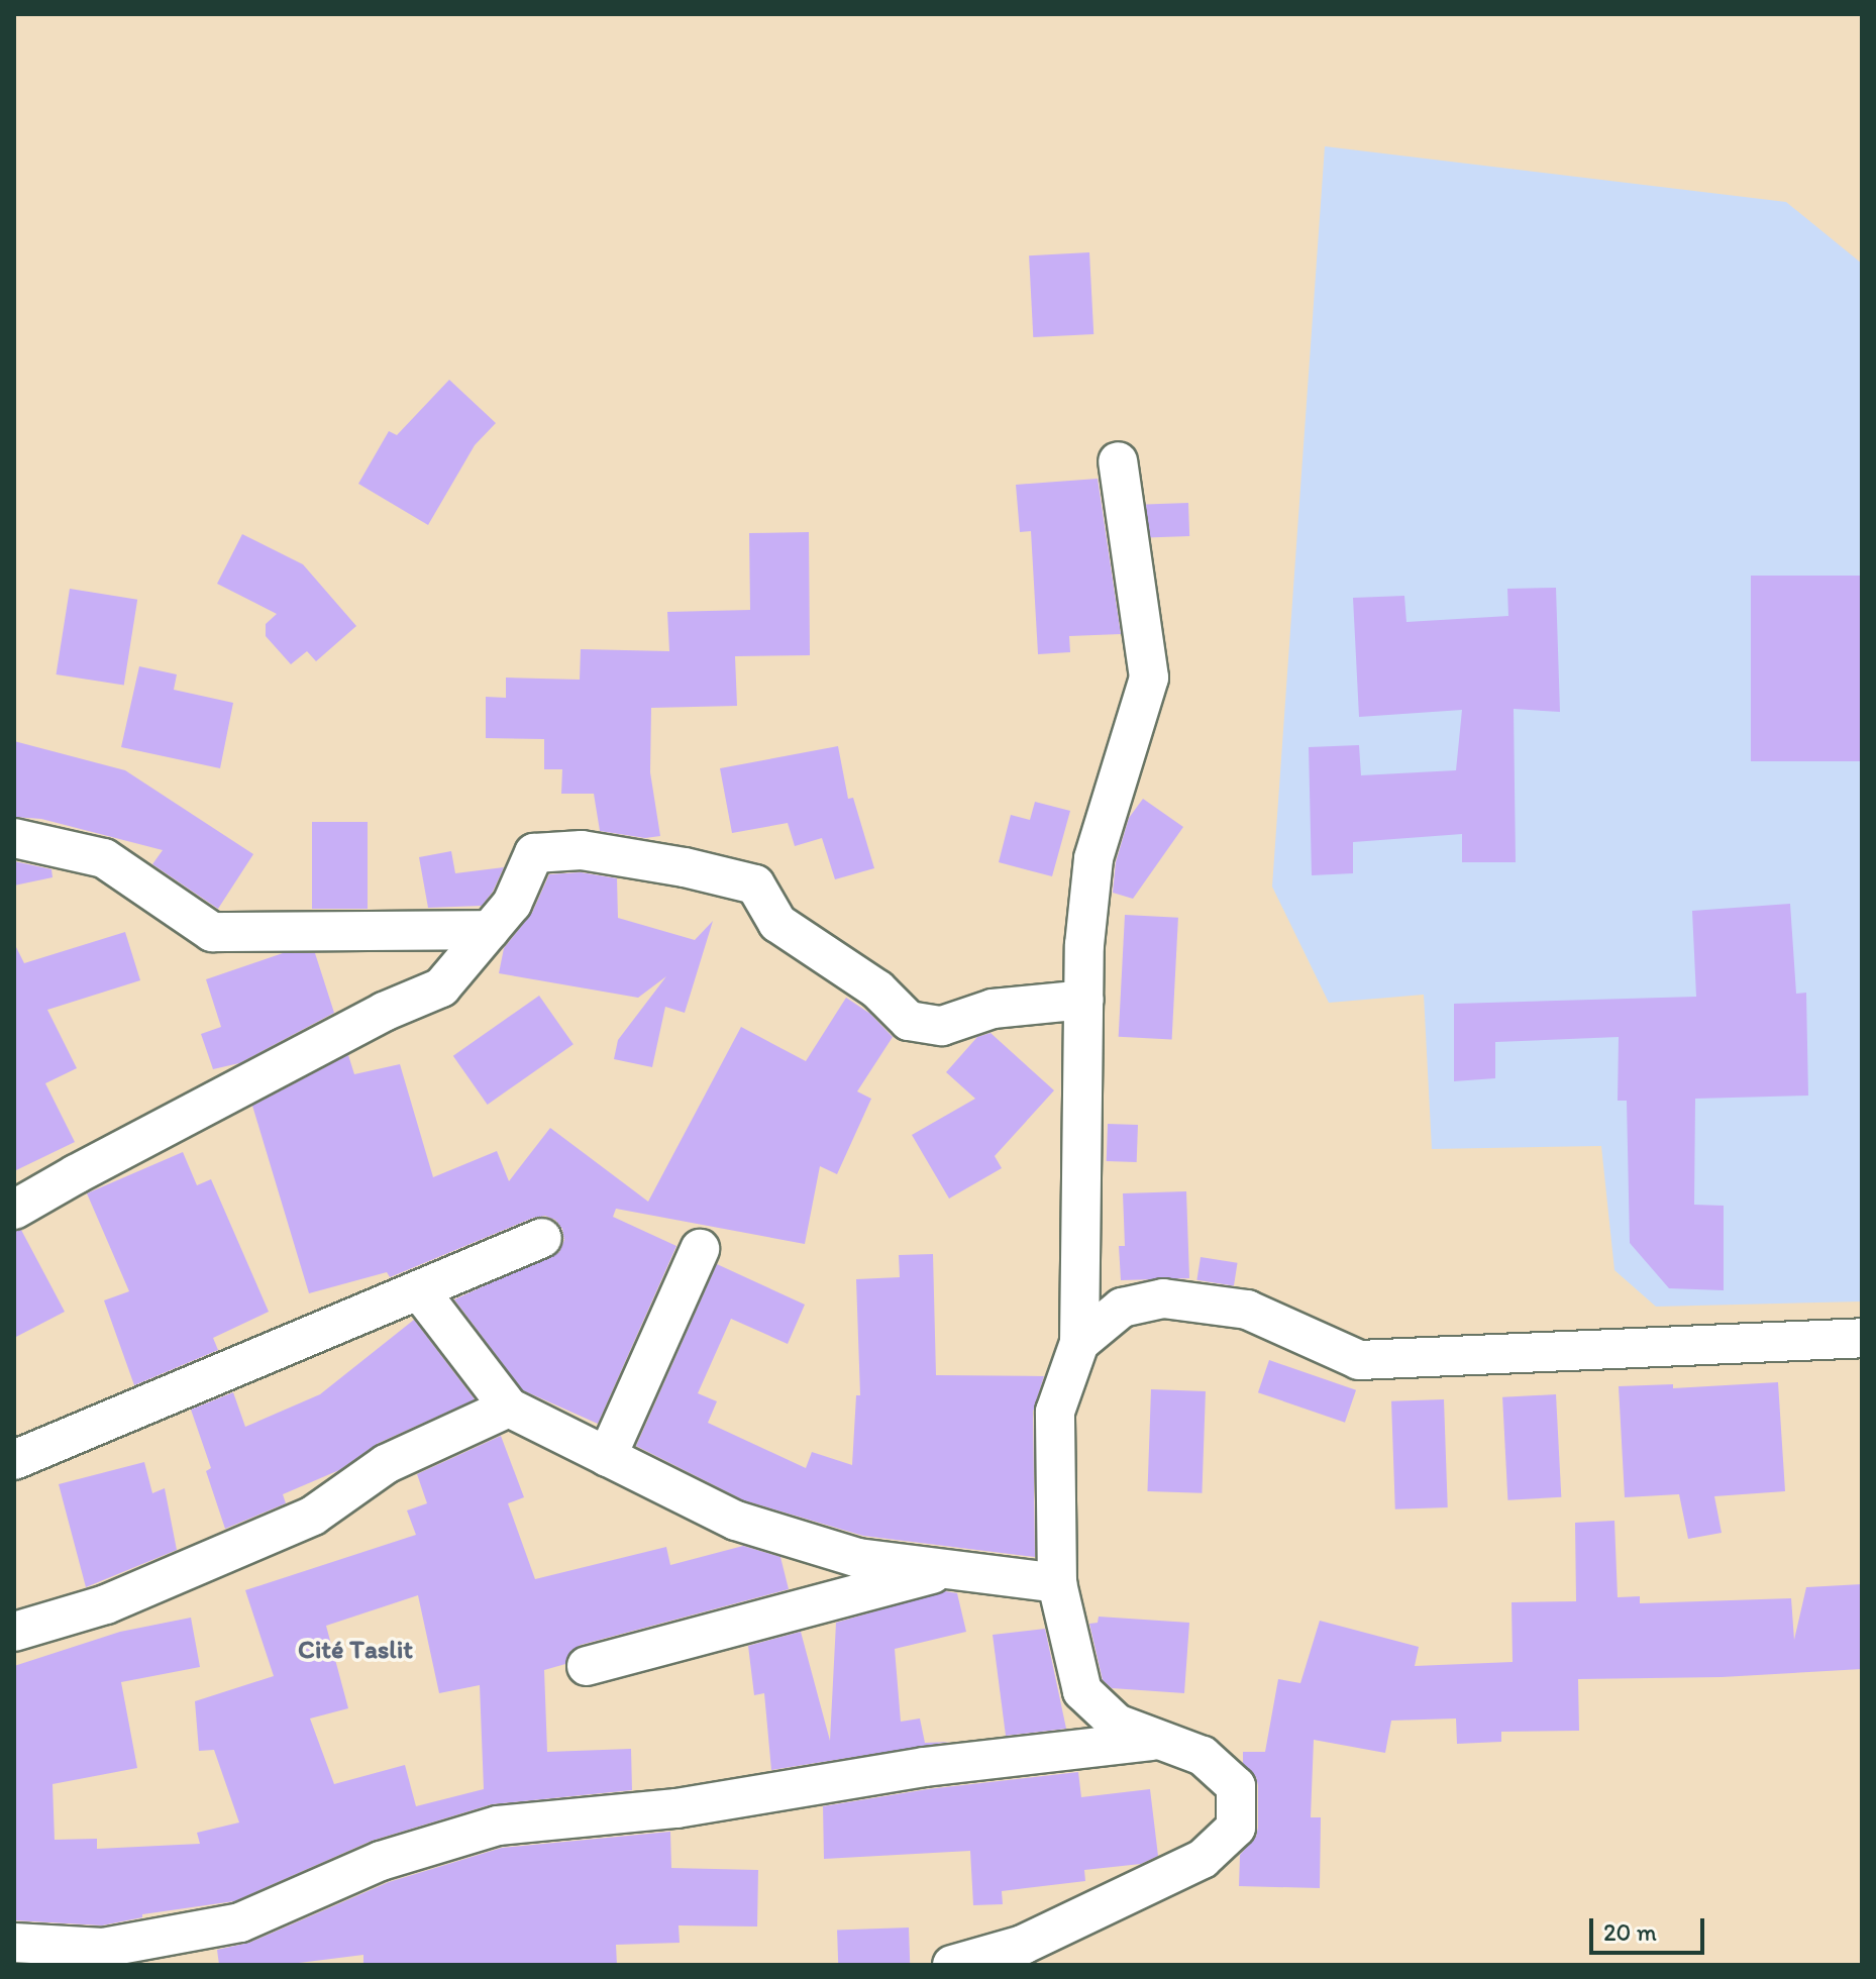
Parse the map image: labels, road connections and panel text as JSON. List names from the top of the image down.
{
  "districts": ["Cité Taslit"],
  "scale_bar": "20 m"
}
